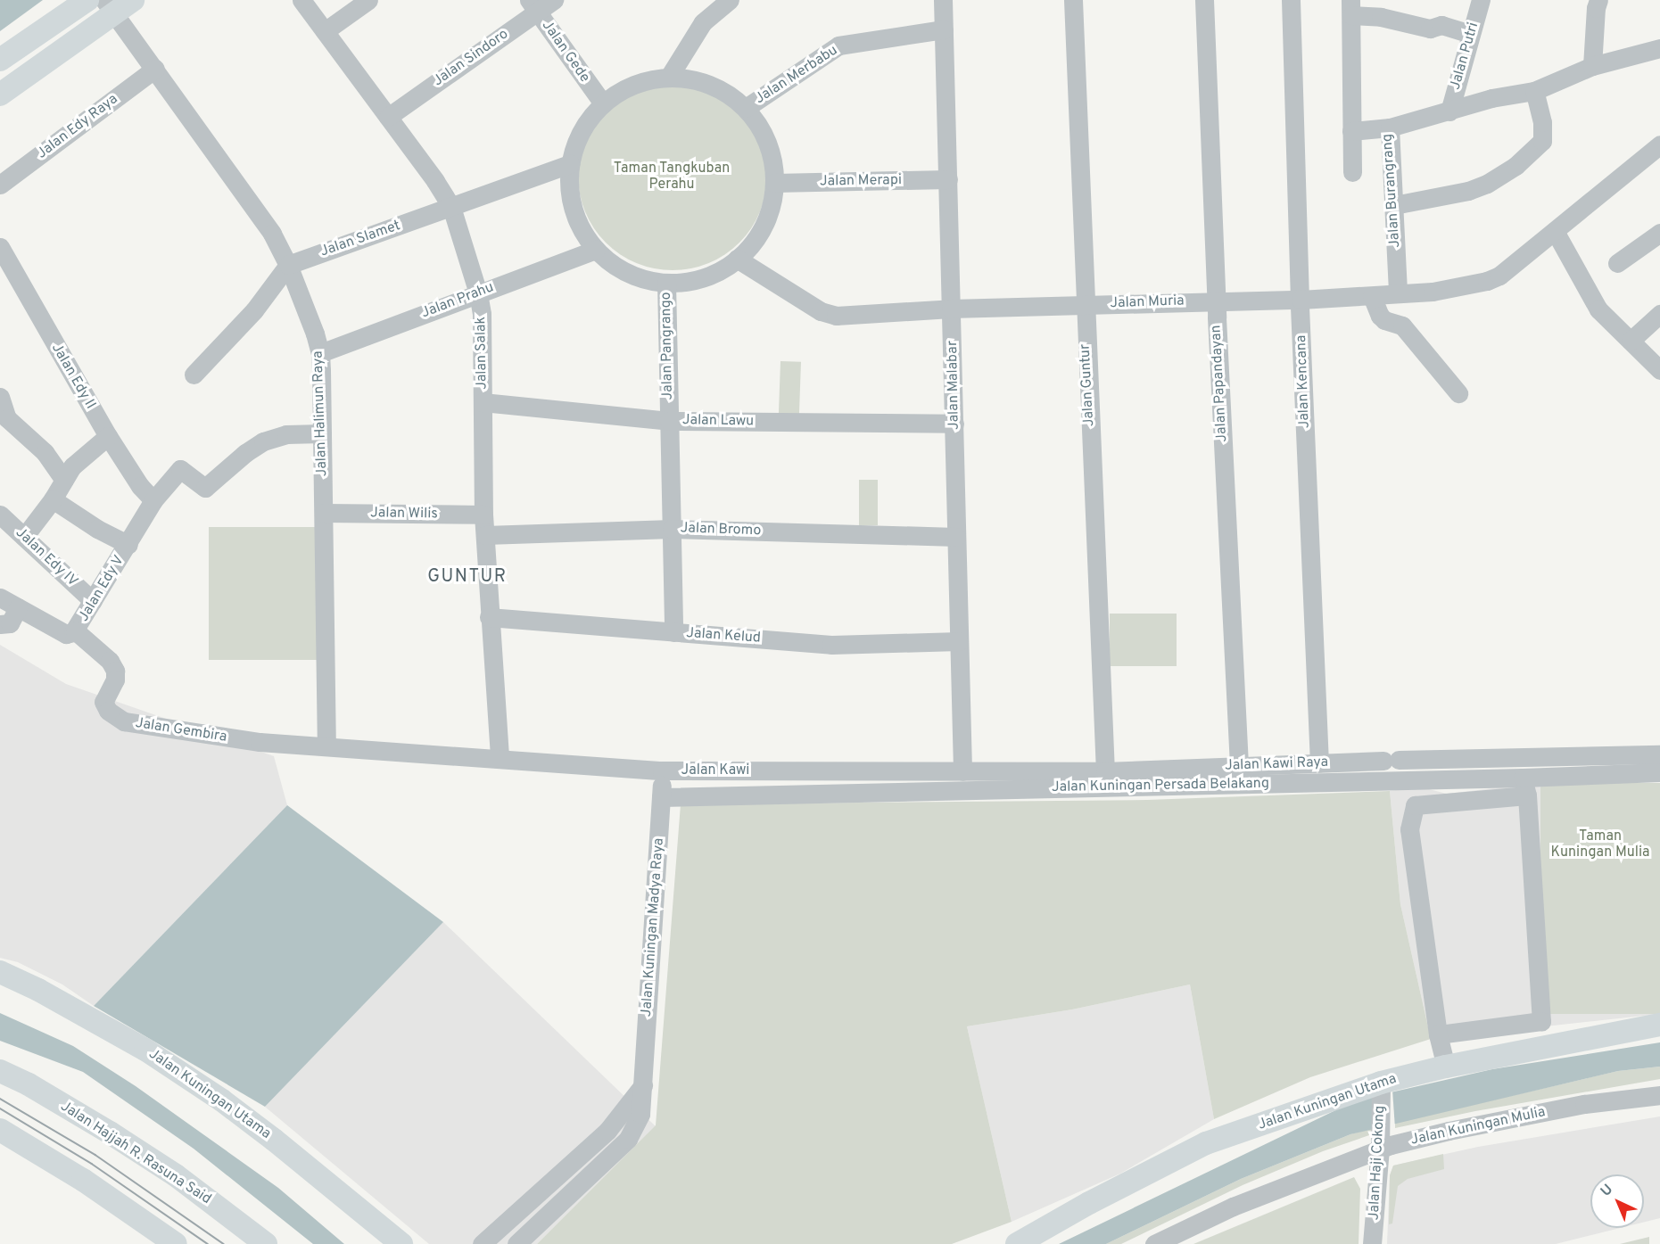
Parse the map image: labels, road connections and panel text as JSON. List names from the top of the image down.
{
  "streets": {
    "main road": ["Jalan Kuningan Utama", "Jalan Hajjah R. Rasuna Said"],
    "street": [
      "Jalan Gede",
      "Jalan Putri",
      "Jalan Sindoro",
      "Jalan Merbabu",
      "Jalan Edy Raya",
      "Jalan Merapi",
      "Jalan Burangrang",
      "Jalan Slamet",
      "Jalan Prahu",
      "Jalan Muria",
      "Jalan Pangrango",
      "Jalan Salak",
      "Jalan Edy II",
      "Jalan Kencana",
      "Jalan Papandayan",
      "Jalan Malabar",
      "Jalan Guntur",
      "Jalan Halimun Raya",
      "Jalan Lawu",
      "Jalan Wilis",
      "Jalan Bromo",
      "Jalan Edy IV",
      "Jalan Edy V",
      "Jalan Kelud",
      "Jalan Gembira",
      "Jalan Kawi Raya",
      "Jalan Kawi",
      "Jalan Kuningan Persada Belakang",
      "Jalan Kuningan Madya Raya",
      "Jalan Kuningan Mulia",
      "Jalan Haji Cokong"
    ]
  },
  "crossings": [
    ["Jalan Gede", "Jalan Sindoro"],
    ["Jalan Putri", "Jalan Burangrang"],
    ["Jalan Sindoro", "Jalan Salak"],
    ["Jalan Merbabu", "Jalan Malabar"],
    ["Jalan Edy Raya", "Jalan Halimun Raya"],
    ["Jalan Merapi", "Jalan Malabar"],
    ["Jalan Burangrang", "Jalan Muria"],
    ["Jalan Slamet", "Jalan Salak"],
    ["Jalan Slamet", "Jalan Halimun Raya"],
    ["Jalan Prahu", "Jalan Salak"],
    ["Jalan Prahu", "Jalan Halimun Raya"],
    ["Jalan Muria", "Jalan Kencana"],
    ["Jalan Muria", "Jalan Papandayan"],
    ["Jalan Muria", "Jalan Malabar"],
    ["Jalan Muria", "Jalan Guntur"],
    ["Jalan Pangrango", "Jalan Lawu"],
    ["Jalan Pangrango", "Jalan Bromo"],
    ["Jalan Pangrango", "Jalan Kelud"],
    ["Jalan Salak", "Jalan Lawu"],
    ["Jalan Salak", "Jalan Wilis"],
    ["Jalan Salak", "Jalan Bromo"],
    ["Jalan Salak", "Jalan Kelud"],
    ["Jalan Salak", "Jalan Kawi"],
    ["Jalan Edy II", "Jalan Edy V"],
    ["Jalan Kencana", "Jalan Kawi Raya"],
    ["Jalan Papandayan", "Jalan Kawi Raya"],
    ["Jalan Malabar", "Jalan Lawu"],
    ["Jalan Malabar", "Jalan Bromo"],
    ["Jalan Malabar", "Jalan Kelud"],
    ["Jalan Malabar", "Jalan Kawi"],
    ["Jalan Guntur", "Jalan Kawi Raya"],
    ["Jalan Guntur", "Jalan Kawi"],
    ["Jalan Halimun Raya", "Jalan Wilis"],
    ["Jalan Halimun Raya", "Jalan Edy V"],
    ["Jalan Halimun Raya", "Jalan Gembira"],
    ["Jalan Halimun Raya", "Jalan Kawi"],
    ["Jalan Edy IV", "Jalan Edy V"],
    ["Jalan Edy V", "Jalan Gembira"],
    ["Jalan Gembira", "Jalan Kawi"],
    ["Jalan Kawi Raya", "Jalan Kawi"],
    ["Jalan Kawi", "Jalan Kuningan Madya Raya"],
    ["Jalan Kuningan Persada Belakang", "Jalan Kuningan Madya Raya"],
    ["Jalan Kuningan Utama", "Jalan Haji Cokong"],
    ["Jalan Kuningan Mulia", "Jalan Haji Cokong"]
  ],
  "districts": ["GUNTUR"],
  "parks": ["Taman Tangkuban Perahu", "Taman Kuningan Mulia"],
  "north": "top left"
}
